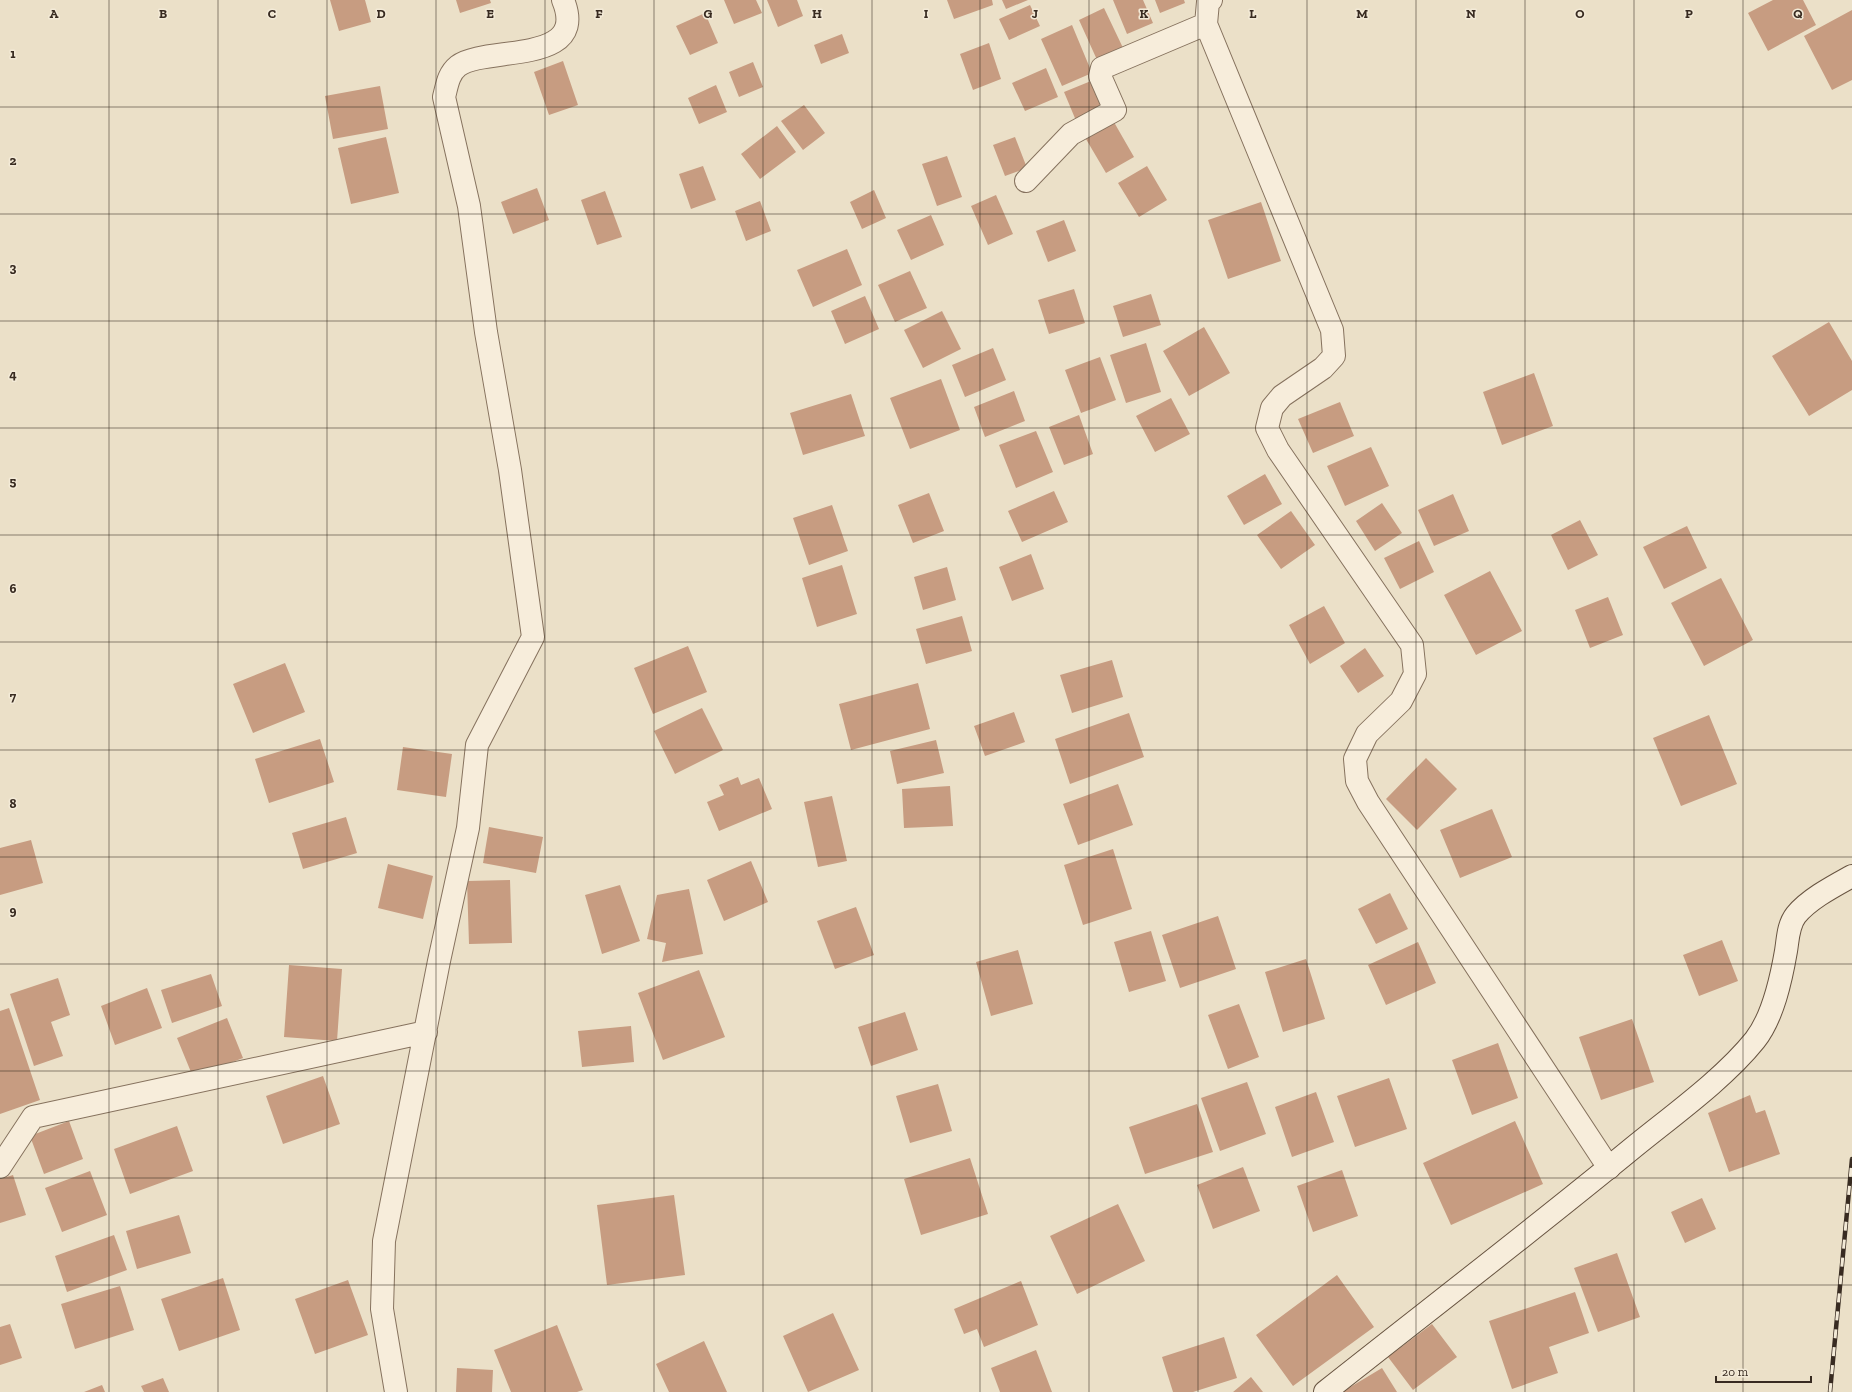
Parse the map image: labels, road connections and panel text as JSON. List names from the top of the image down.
{
  "scale_bar": "20 m",
  "grid": {
    "columns": [
      "A",
      "B",
      "C",
      "D",
      "E",
      "F",
      "G",
      "H",
      "I",
      "J",
      "K",
      "L",
      "M",
      "N",
      "O",
      "P",
      "Q"
    ],
    "rows": [
      "1",
      "2",
      "3",
      "4",
      "5",
      "6",
      "7",
      "8",
      "9"
    ]
  }
}
